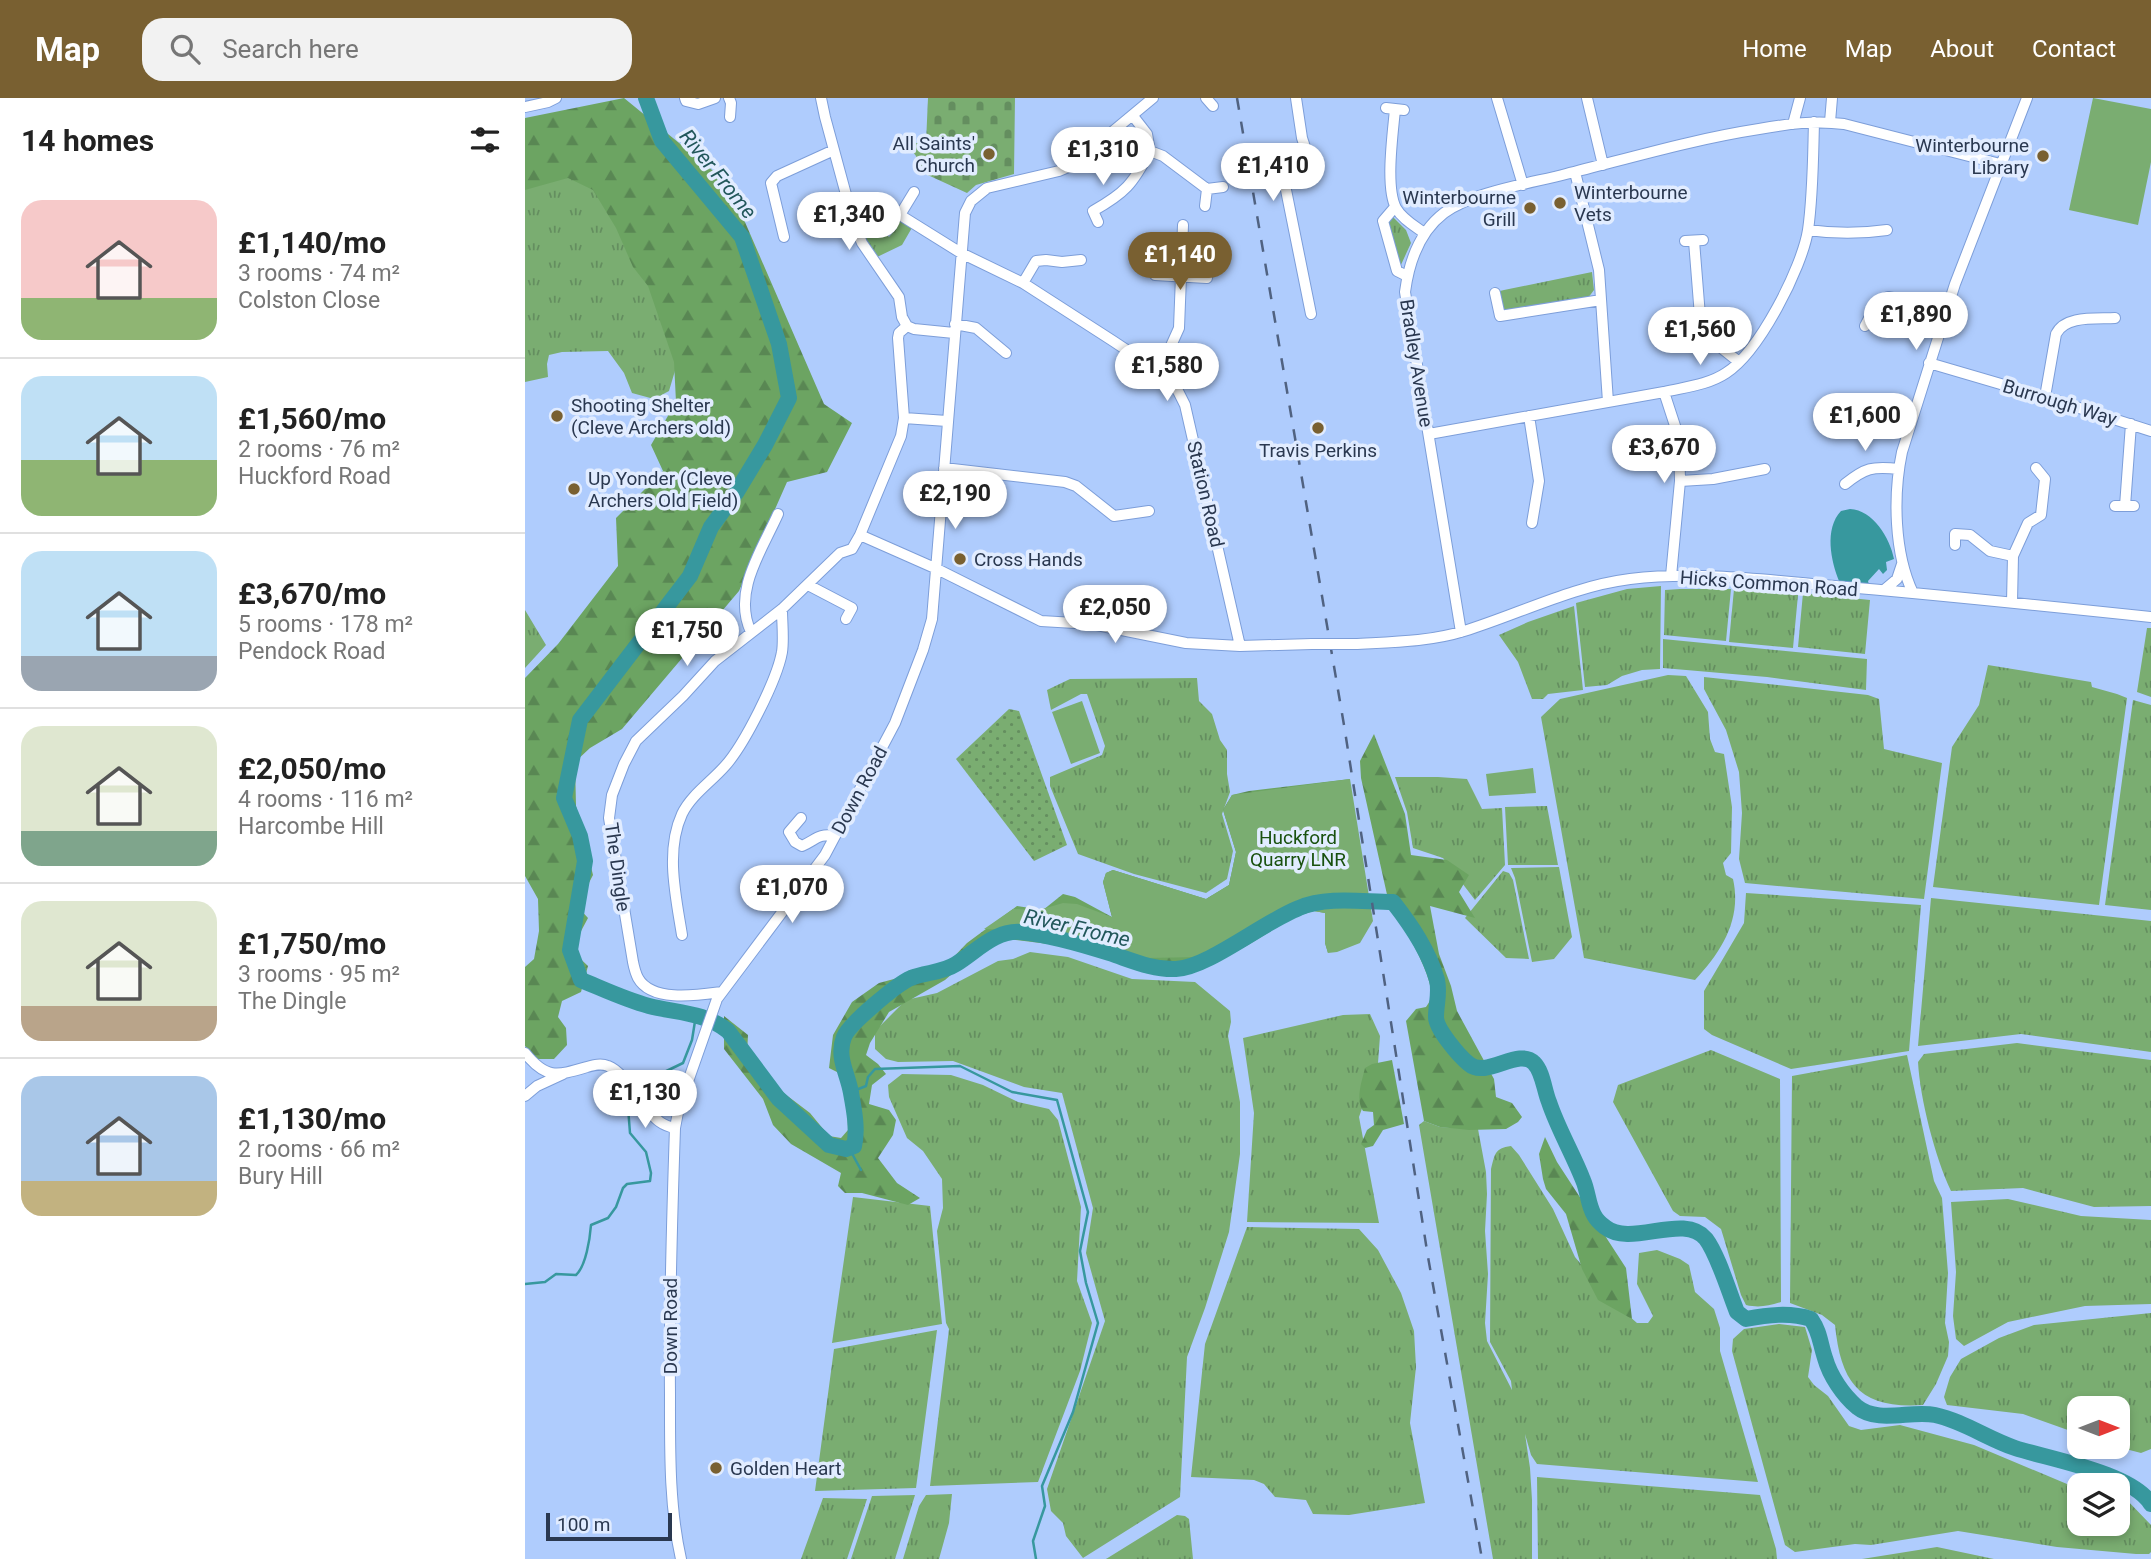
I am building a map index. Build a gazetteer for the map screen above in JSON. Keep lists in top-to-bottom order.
{
  "streets": {
    "street": [
      "Bradley Avenue",
      "Burrough Way",
      "Station Road",
      "Hicks Common Road",
      "Down Road",
      "The Dingle"
    ]
  },
  "crossings": [
    ["Bradley Avenue", "Hicks Common Road"],
    ["Station Road", "Hicks Common Road"],
    ["Station Road", "Down Road"],
    ["Hicks Common Road", "Down Road"],
    ["Hicks Common Road", "The Dingle"],
    ["Down Road", "The Dingle"]
  ],
  "water": ["River Frome"],
  "parks": ["Huckford Quarry LNR"],
  "places": [
    "All Saints' Church",
    "Winterbourne Library",
    "Winterbourne Vets",
    "Winterbourne Grill",
    "Shooting Shelter (Cleve Archers old)",
    "Travis Perkins",
    "Up Yonder (Cleve Archers Old Field)",
    "Cross Hands",
    "Golden Heart"
  ],
  "scale_bar": "100 m",
  "north": "right",
  "page": {
    "header": "Map",
    "search": "Search here",
    "nav": [
      "Home",
      "Map",
      "About",
      "Contact"
    ],
    "heading": "14 homes",
    "price": [
      "£1,310",
      "£1,410",
      "£1,340",
      "£1,140",
      "£1,890",
      "£1,560",
      "£1,580",
      "£1,600",
      "£3,670",
      "£2,190",
      "£2,050",
      "£1,750",
      "£1,070",
      "£1,130"
    ],
    "list": [
      {
        "name": "£1,140/mo",
        "note": "3 rooms · 74 m² · Colston Close"
      },
      {
        "name": "£1,560/mo",
        "note": "2 rooms · 76 m² · Huckford Road"
      },
      {
        "name": "£3,670/mo",
        "note": "5 rooms · 178 m² · Pendock Road"
      },
      {
        "name": "£2,050/mo",
        "note": "4 rooms · 116 m² · Harcombe Hill"
      },
      {
        "name": "£1,750/mo",
        "note": "3 rooms · 95 m² · The Dingle"
      },
      {
        "name": "£1,130/mo",
        "note": "2 rooms · 66 m² · Bury Hill"
      }
    ],
    "scale": "100 m"
  }
}
